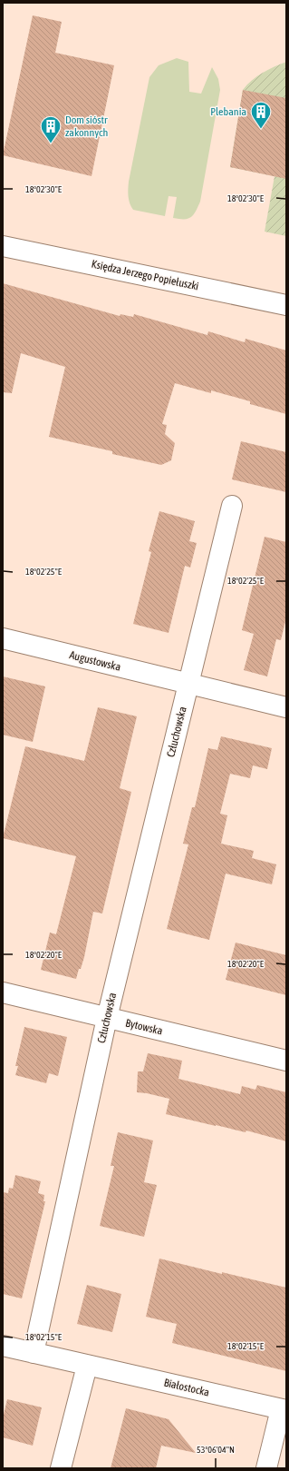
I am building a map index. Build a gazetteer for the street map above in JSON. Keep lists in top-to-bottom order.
{
  "streets": {
    "street": [
      "Księdza Jerzego Popiełuszki",
      "Augustowska",
      "Człuchowska",
      "Bytowska",
      "Białostocka"
    ]
  },
  "crossings": [
    ["Augustowska", "Człuchowska"],
    ["Człuchowska", "Bytowska"],
    ["Człuchowska", "Białostocka"]
  ],
  "places": {
    "building": ["Plebania", "Dom sióstr zakonnych"]
  },
  "coordinates": [
    "18°02'30\"E",
    "18°02'25\"E",
    "18°02'20\"E",
    "18°02'15\"E",
    "53°06'04\"N"
  ]
}
